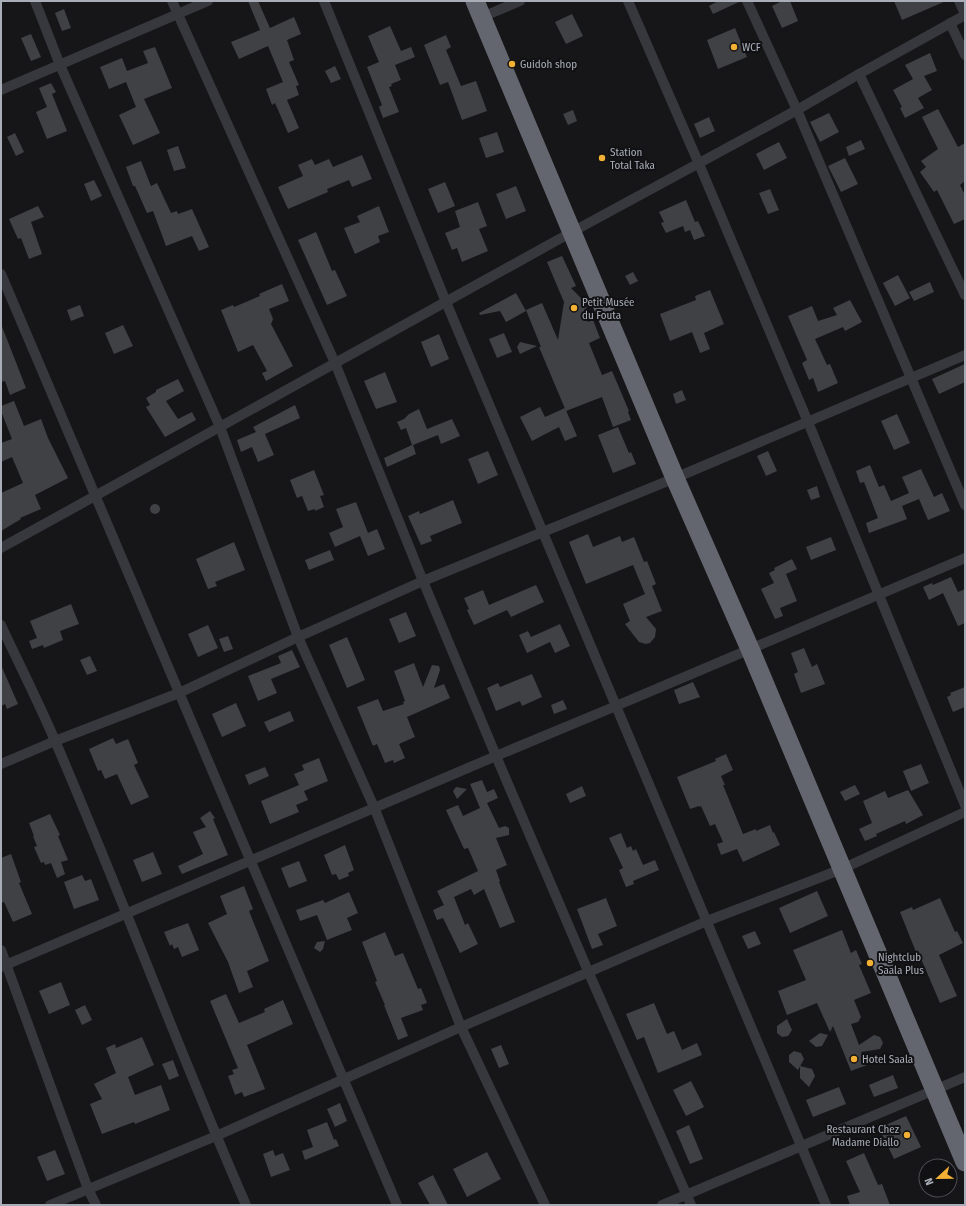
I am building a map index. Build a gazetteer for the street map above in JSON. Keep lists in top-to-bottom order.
{
  "places": [
    "WCF",
    "Guidoh shop",
    "Station Total Taka",
    "Petit Musée du Fouta",
    "Nightclub Saala Plus",
    "Hotel Saala",
    "Restaurant Chez Madame Diallo"
  ],
  "north": "left"
}
